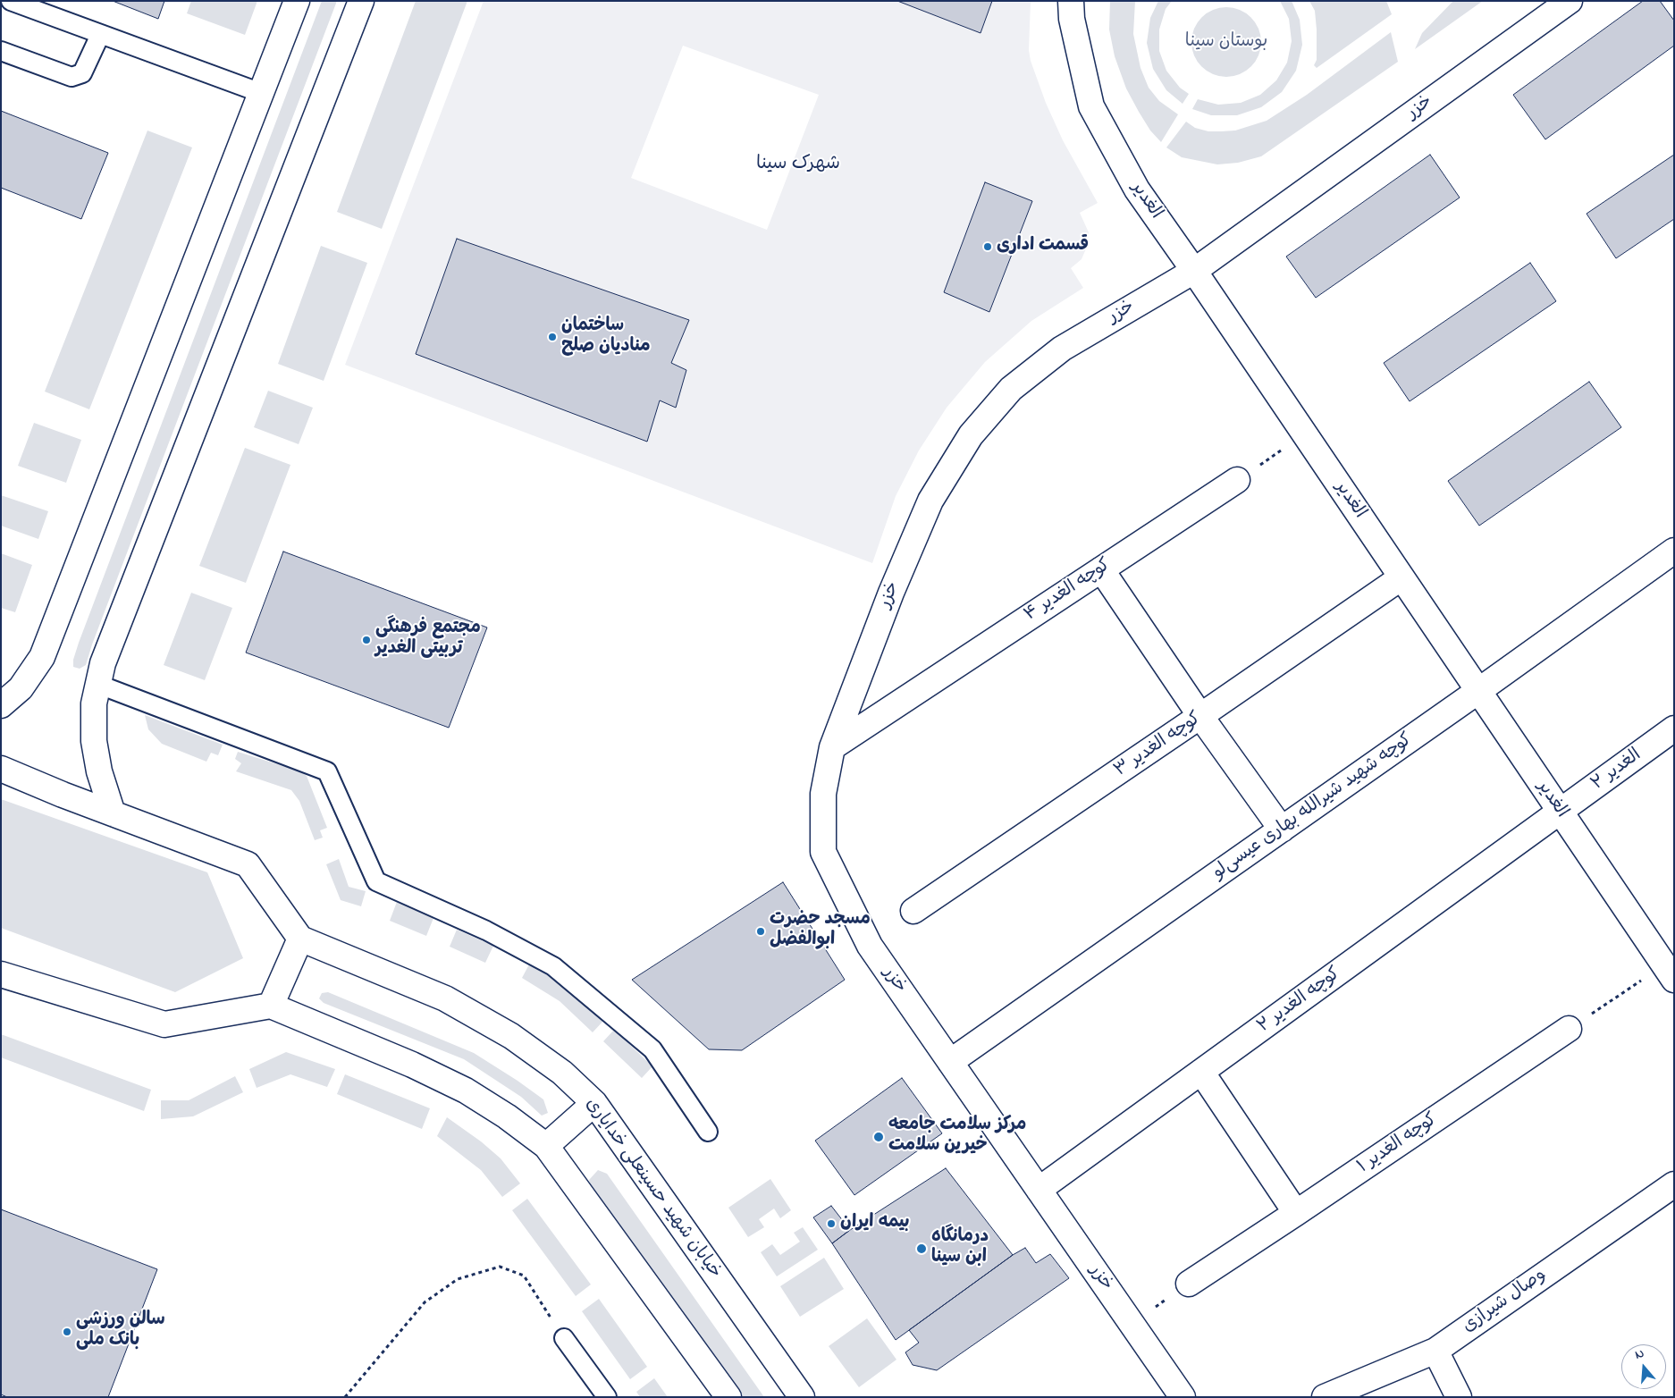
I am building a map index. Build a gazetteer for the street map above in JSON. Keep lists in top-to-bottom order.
{
  "streets": {
    "street": [
      "خزر",
      "الغدیر",
      "کوچه الغدیر ۴",
      "کوچه الغدیر ۳",
      "۲ الغدیر",
      "کوچه شهید شیرالله بهاری عیسی‌لو",
      "کوچه الغدیر ۲",
      "کوچه الغدیر ۱",
      "خیابان شهید حسینعلی خدایاری",
      "وصال شیرازی"
    ]
  },
  "crossings": [
    ["خزر", "الغدیر"],
    ["خزر", "کوچه الغدیر ۴"],
    ["خزر", "کوچه شهید شیرالله بهاری عیسی‌لو"],
    ["خزر", "کوچه الغدیر ۲"],
    ["الغدیر", "کوچه الغدیر ۳"],
    ["الغدیر", "۲ الغدیر"],
    ["الغدیر", "کوچه شهید شیرالله بهاری عیسی‌لو"],
    ["الغدیر", "کوچه الغدیر ۲"],
    ["۲ الغدیر", "کوچه الغدیر ۲"]
  ],
  "districts": ["شهرک سینا"],
  "parks": ["بوستان سینا"],
  "places": [
    "قسمت اداری",
    "ساختمان منادیان صلح",
    "مجتمع فرهنگی تربیتی الغدیر",
    "مسجد حضرت ابوالفضل",
    "مرکز سلامت جامعه خیرین سلامت",
    "بیمه ایران",
    "درمانگاه ابن سینا",
    "سالن ورزشی بانک ملی"
  ],
  "north": "top"
}
